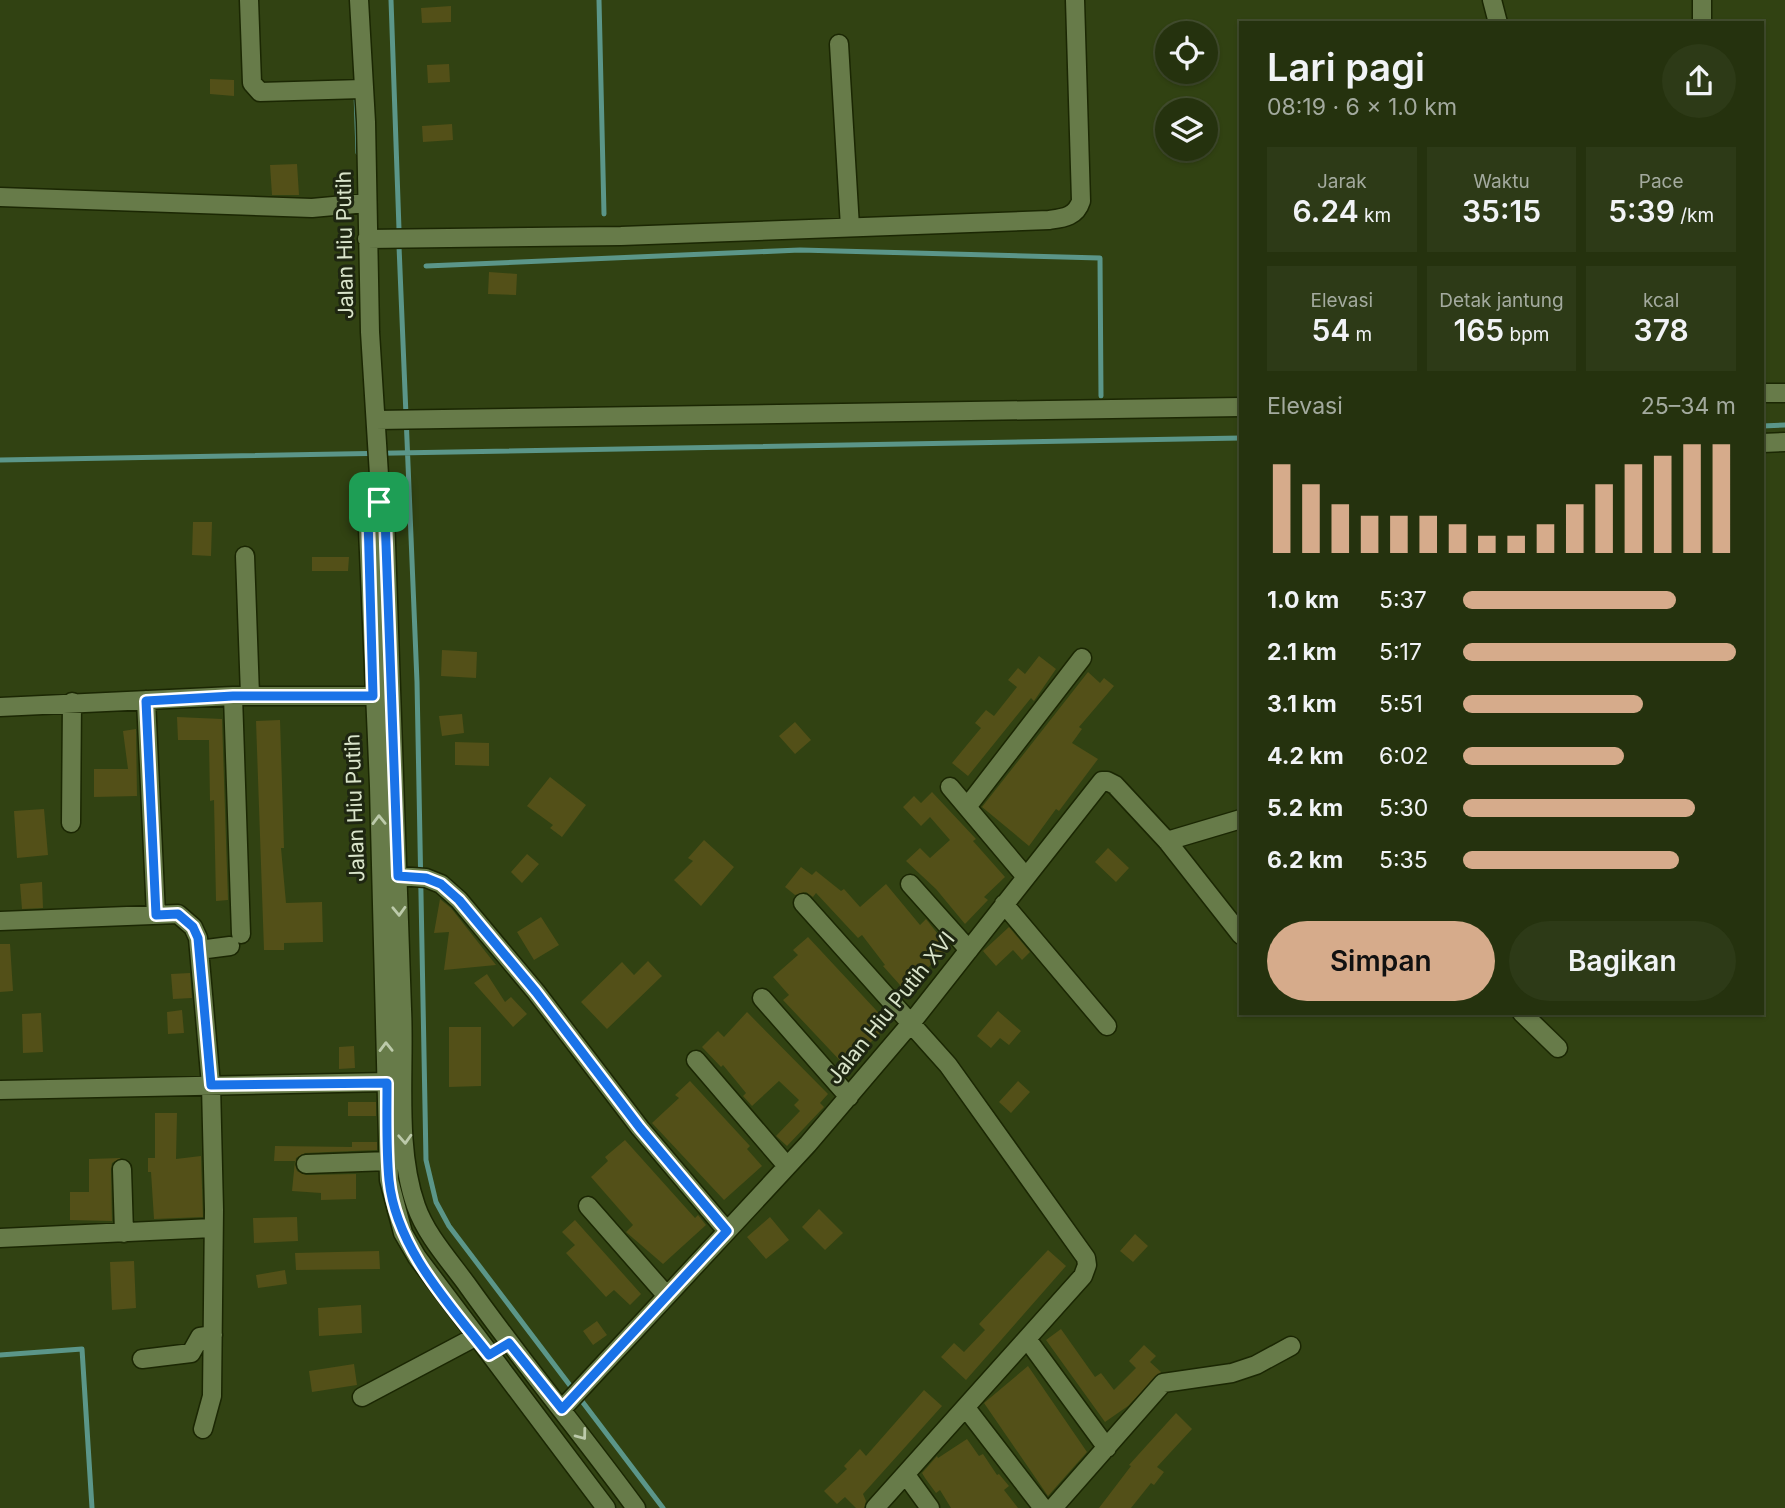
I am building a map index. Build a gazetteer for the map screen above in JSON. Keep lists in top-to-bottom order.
{
  "streets": {
    "street": ["Jalan Hiu Putih", "Jalan Hiu Putih XVI"]
  },
  "page": {
    "heading": ["Lari pagi", "08:19 · 6 × 1.0 km"],
    "stats": [
      ["Jarak", "6.24 km"],
      ["Waktu", "35:15"],
      ["Pace", "5:39 /km"],
      ["Elevasi", "54 m"],
      ["Detak jantung", "165 bpm"],
      ["kcal", "378"]
    ],
    "chart": ["Elevasi", "25–34 m"],
    "list": [
      {
        "name": "1.0 km",
        "note": "5:37"
      },
      {
        "name": "2.1 km",
        "note": "5:17"
      },
      {
        "name": "3.1 km",
        "note": "5:51"
      },
      {
        "name": "4.2 km",
        "note": "6:02"
      },
      {
        "name": "5.2 km",
        "note": "5:30"
      },
      {
        "name": "6.2 km",
        "note": "5:35"
      }
    ],
    "buttons": ["Simpan", "Bagikan"]
  }
}
